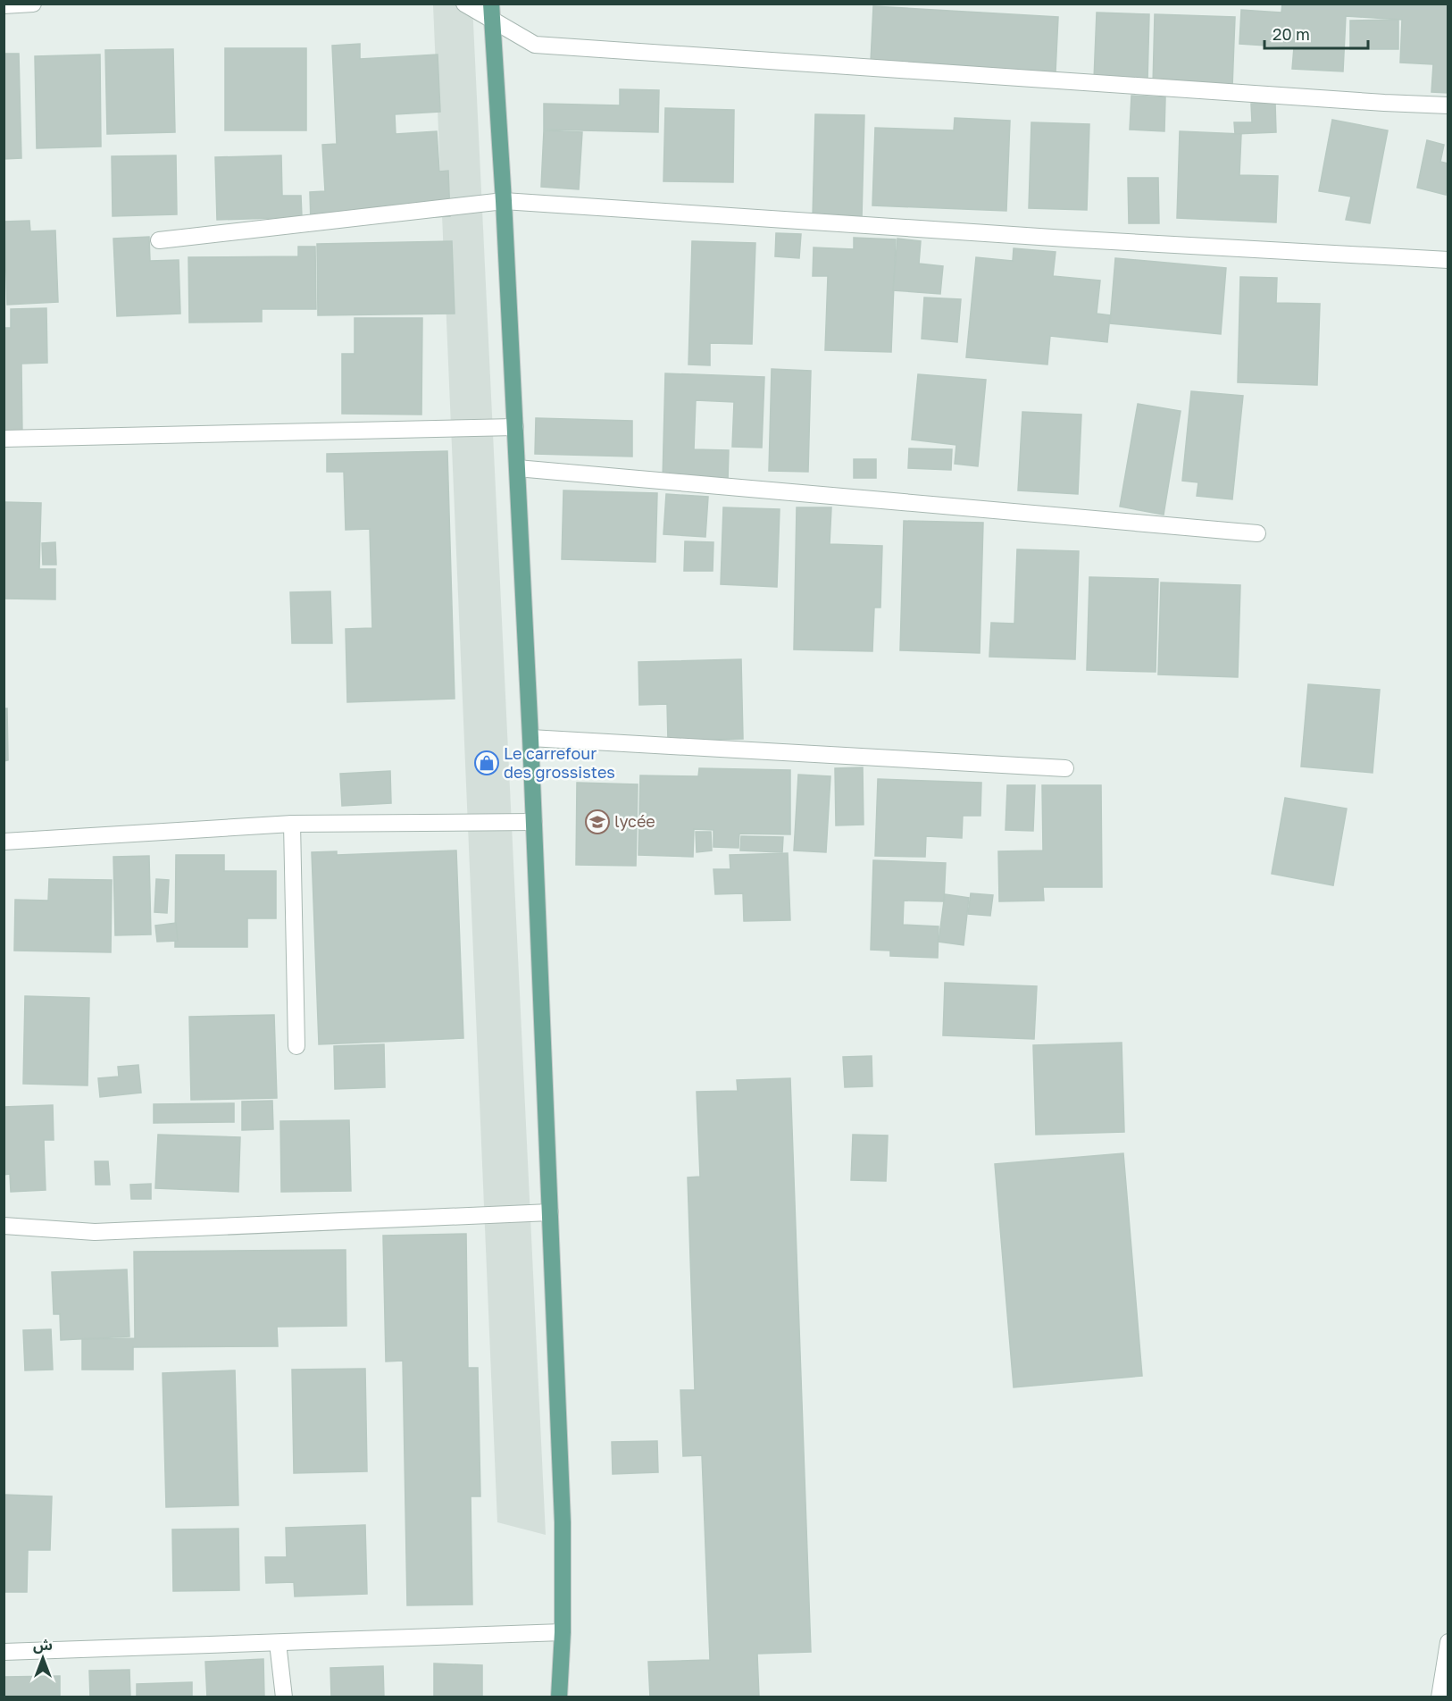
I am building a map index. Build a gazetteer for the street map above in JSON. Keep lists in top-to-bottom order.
{
  "places": {
    "shop": ["Le carrefour des grossistes"],
    "school or university": ["lycée"]
  },
  "scale_bar": "20 m",
  "north": "top"
}
